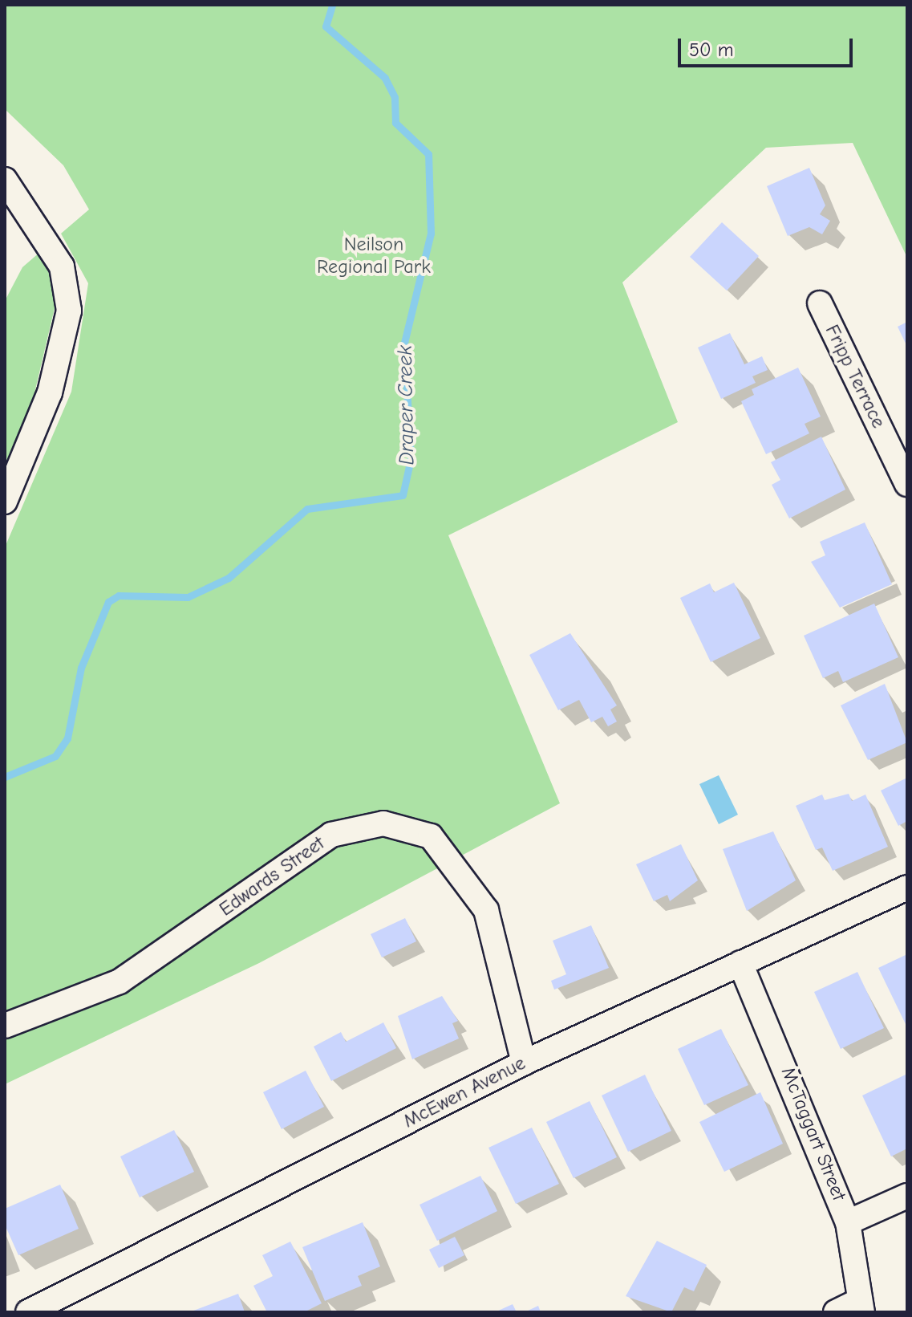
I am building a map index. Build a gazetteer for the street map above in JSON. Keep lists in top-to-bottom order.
{
  "streets": {
    "street": [
      "Fripp Terrace",
      "Edwards Street",
      "McEwen Avenue",
      "McTaggart Street"
    ]
  },
  "crossings": [
    ["Edwards Street", "McEwen Avenue"],
    ["McEwen Avenue", "McTaggart Street"]
  ],
  "water": ["Draper Creek"],
  "parks": ["Neilson Regional Park"],
  "scale_bar": "50 m"
}
